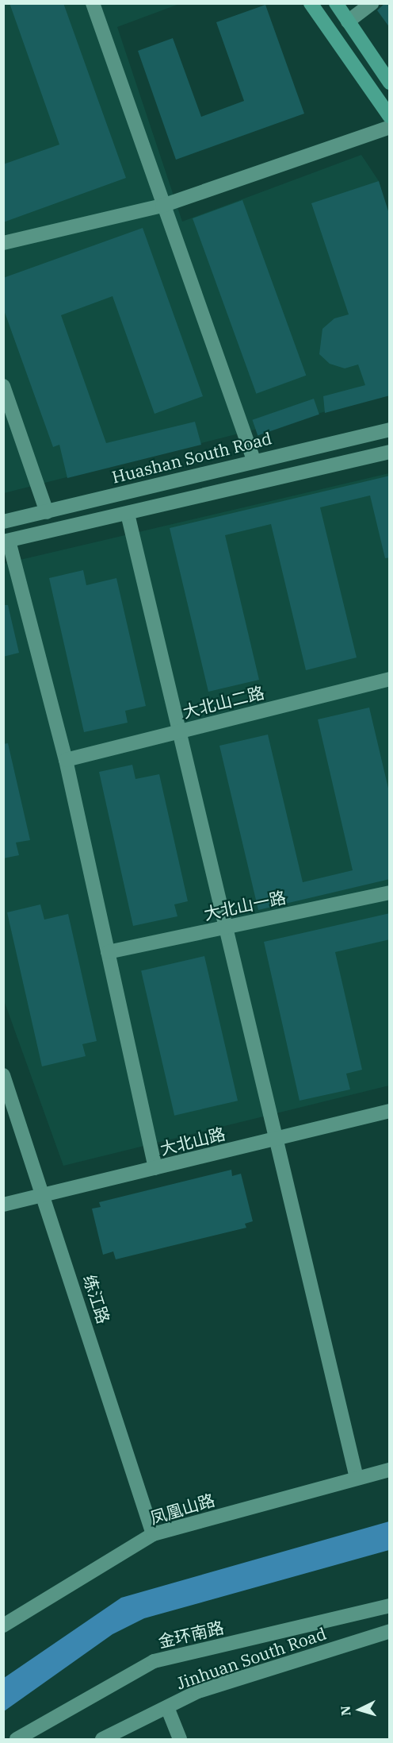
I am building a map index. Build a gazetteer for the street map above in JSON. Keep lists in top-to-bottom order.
{
  "streets": {
    "street": [
      "Huashan South Road",
      "大北山二路",
      "大北山一路",
      "大北山路",
      "练江路",
      "凤凰山路",
      "金环南路",
      "Jinhuan South Road"
    ]
  },
  "crossings": [
    ["大北山路", "练江路"],
    ["练江路", "凤凰山路"]
  ],
  "north": "left"
}
